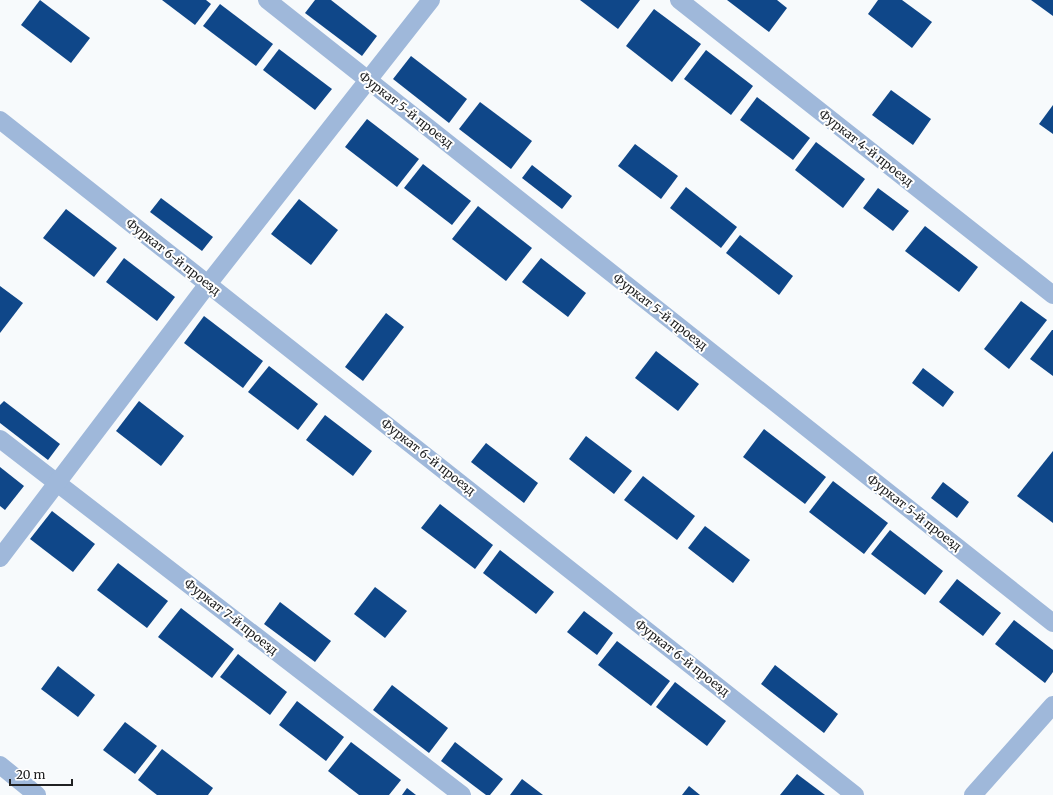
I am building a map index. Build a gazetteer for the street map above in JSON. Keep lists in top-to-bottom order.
{
  "streets": {
    "street": [
      "Фуркат 5-й проезд",
      "Фуркат 4-й проезд",
      "Фуркат 6-й проезд",
      "Фуркат 7-й проезд"
    ]
  },
  "scale_bar": "20 m"
}
